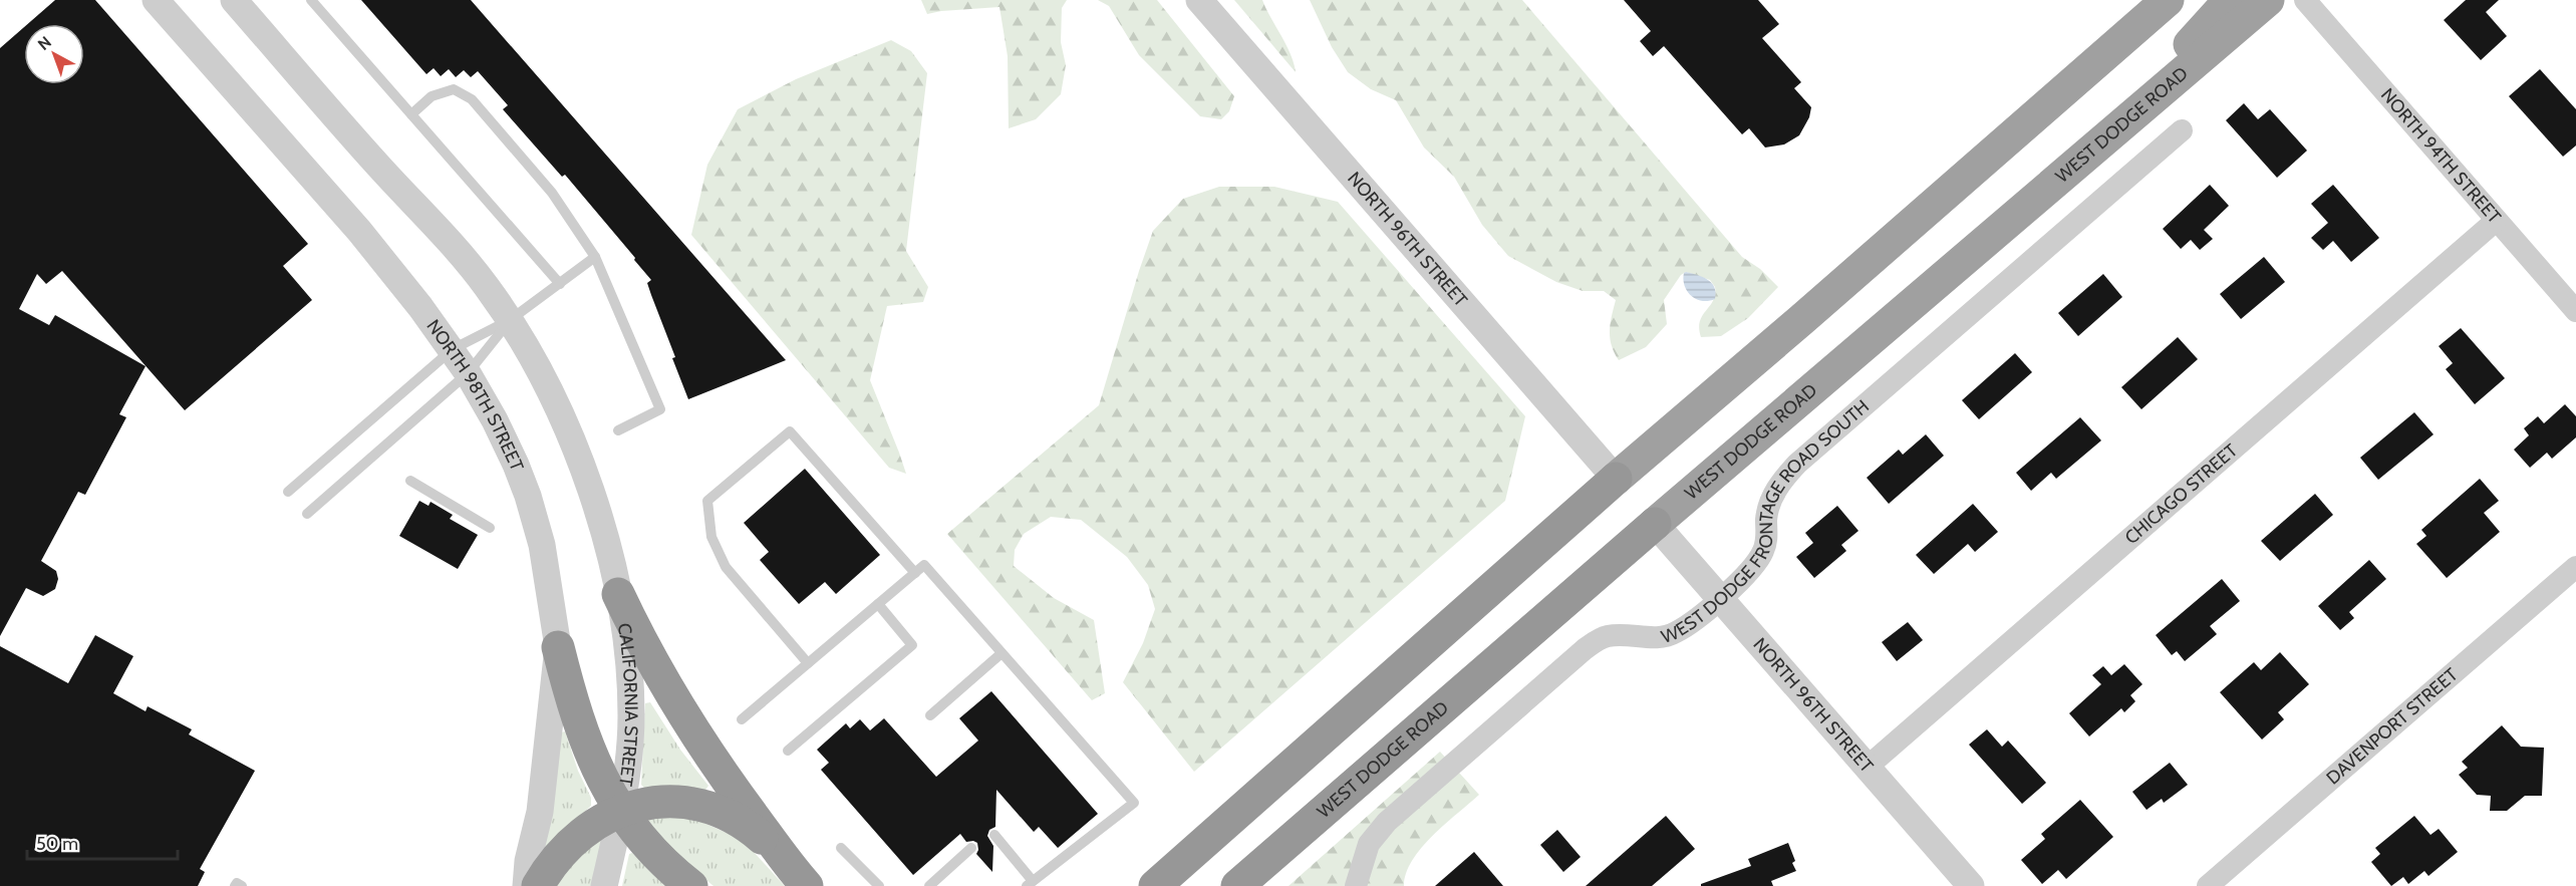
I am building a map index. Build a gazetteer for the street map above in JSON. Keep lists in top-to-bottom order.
{
  "streets": {
    "highway": ["WEST DODGE ROAD"],
    "street": [
      "NORTH 94TH STREET",
      "NORTH 96TH STREET",
      "NORTH 98TH STREET",
      "CHICAGO STREET",
      "WEST DODGE FRONTAGE ROAD SOUTH",
      "CALIFORNIA STREET",
      "DAVENPORT STREET"
    ]
  },
  "crossings": [
    ["WEST DODGE ROAD", "NORTH 96TH STREET"],
    ["NORTH 94TH STREET", "CHICAGO STREET"],
    ["NORTH 96TH STREET", "CHICAGO STREET"],
    ["NORTH 96TH STREET", "WEST DODGE FRONTAGE ROAD SOUTH"]
  ],
  "scale_bar": "50 m",
  "north": "top left"
}
